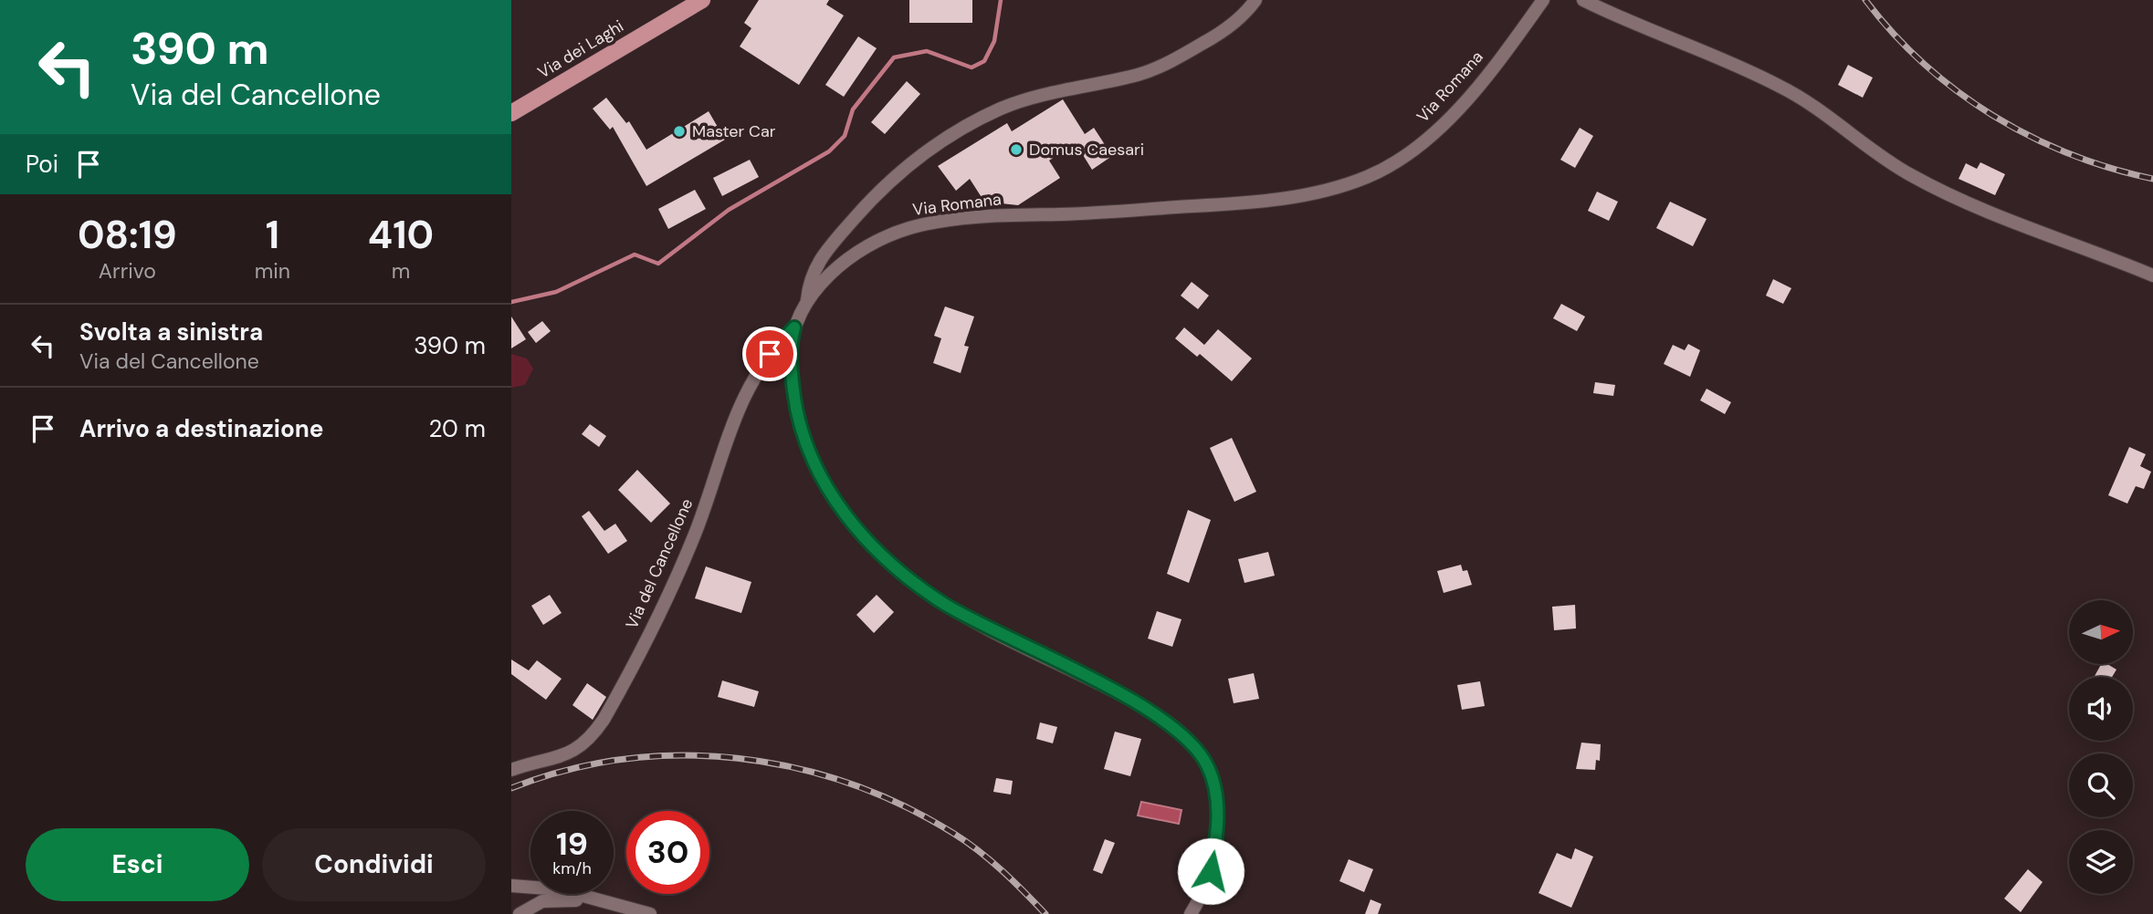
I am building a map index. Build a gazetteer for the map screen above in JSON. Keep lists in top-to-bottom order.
{
  "streets": {
    "main road": ["Via dei Laghi"],
    "street": ["Via Romana", "Via del Cancellone"]
  },
  "crossings": [
    ["Via Romana", "Via del Cancellone"]
  ],
  "places": ["Master Car", "Domus Caesari"],
  "north": "right",
  "page": {
    "turn": ["390 m", "Via del Cancellone"],
    "then": "Poi",
    "eta": [
      "08:19",
      "Arrivo",
      "1",
      "min",
      "410",
      "m"
    ],
    "list": [
      {
        "name": "Svolta a sinistra",
        "note": "Via del Cancellone",
        "value": "390 m"
      },
      {
        "name": "Arrivo a destinazione",
        "value": "20 m"
      }
    ],
    "speed": "19 km/h",
    "limit": "30",
    "buttons": ["Esci", "Condividi"]
  }
}
